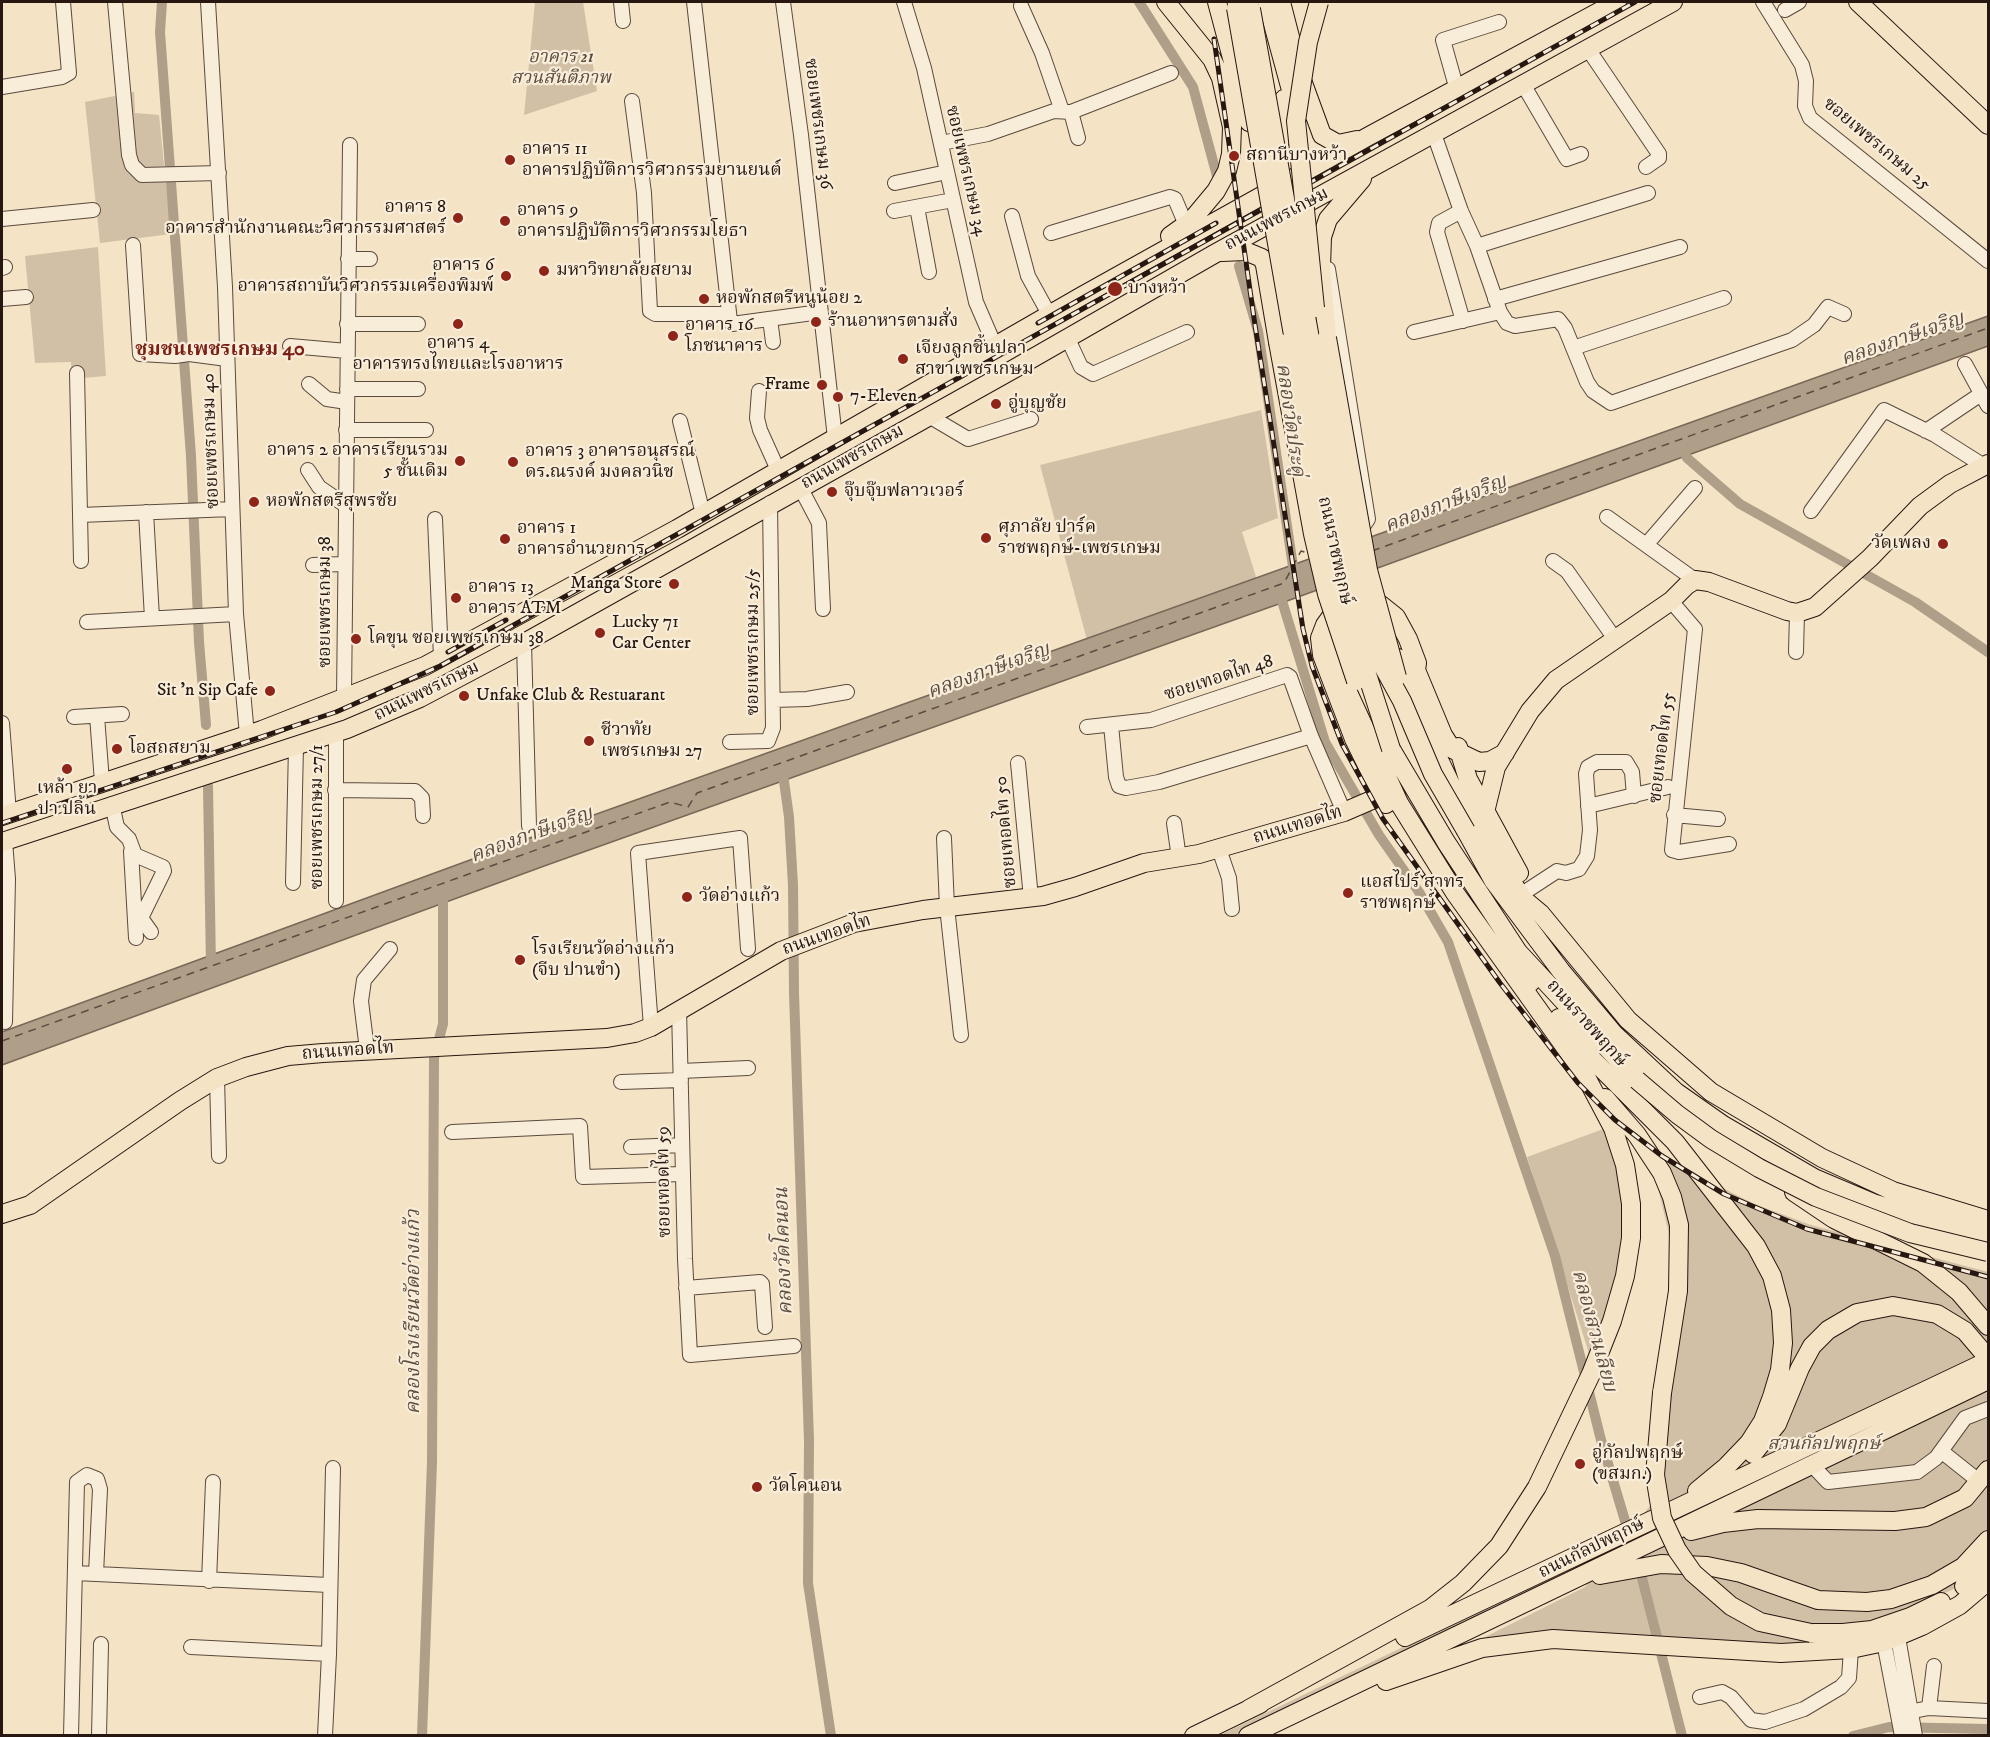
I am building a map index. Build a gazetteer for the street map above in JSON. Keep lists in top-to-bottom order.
{
  "streets": {
    "main road": [
      "ถนนเพชรเกษม",
      "ถนนราชพฤกษ์",
      "ถนนเทอดไท",
      "ถนนกัลปพฤกษ์"
    ],
    "street": [
      "ซอยเพชรเกษม 36",
      "ซอยเพชรเกษม 25",
      "ซอยเพชรเกษม 34",
      "ซอยเพชรเกษม 40",
      "ซอยเพชรเกษม 38",
      "ซอยเพชรเกษม 25/5",
      "ซอยเทอดไท 48",
      "ซอยเทอดไท 55",
      "ซอยเพชรเกษม 27/1",
      "ซอยเทอดไท 50",
      "ซอยเทอดไท 59"
    ]
  },
  "crossings": [
    ["ซอยเพชรเกษม 36", "ถนนเพชรเกษม"],
    ["ซอยเพชรเกษม 34", "ถนนเพชรเกษม"],
    ["ถนนเพชรเกษม", "ซอยเพชรเกษม 40"],
    ["ถนนเพชรเกษม", "ซอยเพชรเกษม 38"],
    ["ถนนเพชรเกษม", "ซอยเพชรเกษม 25/5"],
    ["ถนนเพชรเกษม", "ซอยเพชรเกษม 27/1"],
    ["ซอยเทอดไท 48", "ถนนเทอดไท"],
    ["ถนนเทอดไท", "ซอยเทอดไท 50"],
    ["ถนนเทอดไท", "ซอยเทอดไท 59"]
  ],
  "districts": ["ชุมชนเพชรเกษม 40"],
  "water": [
    "คลองภาษีเจริญ",
    "คลองวัดประดู่",
    "คลองวัดโคนอน",
    "คลองโรงเรียนวัดอ่างแก้ว",
    "คลองสวนเลียบ"
  ],
  "parks": ["อาคาร 21 สวนสันติภาพ", "สวนกัลปพฤกษ์"],
  "places": [
    "สถานีบางหว้า",
    "อาคาร 11 อาคารปฏิบัติการวิศวกรรมยานยนต์",
    "อาคาร 8 อาคารสำนักงานคณะวิศวกรรมศาสตร์",
    "อาคาร 9 อาคารปฏิบัติการวิศวกรรมโยธา",
    "มหาวิทยาลัยสยาม",
    "อาคาร 6 อาคารสถาบันวิศวกรรมเครื่องพิมพ์",
    "บางหว้า",
    "หอพักสตรีหนูน้อย 2",
    "ร้านอาหารตามสั่ง",
    "อาคาร 4 อาคารทรงไทยและโรงอาหาร",
    "อาคาร 16 โภชนาคาร",
    "เจียงลูกชิ้นปลา สาขาเพชรเกษม",
    "Frame",
    "7-Eleven",
    "อู่บุญชัย",
    "อาคาร 2 อาคารเรียนรวม 5 ชั้นเดิม",
    "อาคาร 3 อาคารอนุสรณ์ ดร.ณรงค์ มงคลวนิช",
    "จุ๊บจุ๊บฟลาวเวอร์",
    "หอพักสตรีสุพรชัย",
    "ศุภาลัย ปาร์ค ราชพฤกษ์-เพชรเกษม",
    "อาคาร 1 อาคารอำนวยการ",
    "วัดเพลง",
    "Manga Store",
    "อาคาร 13 อาคาร ATM",
    "Lucky 71 Car Center",
    "โคขุน ซอยเพชรเกษม 38",
    "Sit 'n Sip Cafe",
    "Unfake Club & Restuarant",
    "ชีวาทัย เพชรเกษม 27",
    "โอสถสยาม",
    "เหล้า ยา ปา ปลิ้น",
    "แอสไปร์ สาทร ราชพฤกษ์",
    "วัดอ่างแก้ว",
    "โรงเรียนวัดอ่างแก้ว (จีบ ปานขำ)",
    "อู่กัลปพฤกษ์ (ขสมก.)",
    "วัดโคนอน"
  ]
}
